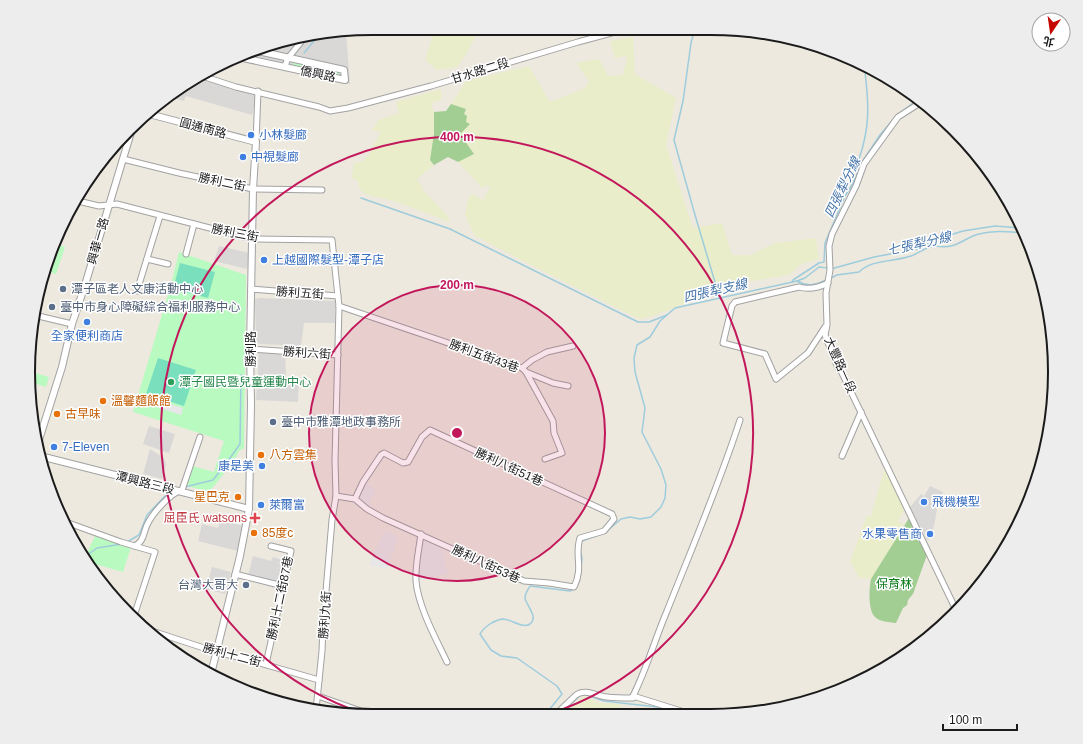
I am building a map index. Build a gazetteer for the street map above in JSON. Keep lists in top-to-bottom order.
{
  "streets": {
    "street": [
      "甘水路二段",
      "僑興路",
      "圓通南路",
      "勝利二街",
      "勝利三街",
      "興華一路",
      "勝利五街",
      "勝利路",
      "勝利六街",
      "勝利五街43巷",
      "大豐路一段",
      "勝利八街51巷",
      "潭興路三段",
      "勝利八街53巷",
      "勝利十二街87巷",
      "勝利九街",
      "勝利十二街"
    ]
  },
  "crossings": [
    ["甘水路二段", "勝利路"],
    ["圓通南路", "勝利路"],
    ["勝利二街", "興華一路"],
    ["勝利二街", "勝利路"],
    ["勝利三街", "興華一路"],
    ["勝利三街", "勝利五街"],
    ["勝利三街", "勝利路"],
    ["勝利五街", "勝利路"],
    ["勝利五街", "勝利六街"],
    ["勝利五街", "勝利五街43巷"],
    ["勝利路", "勝利六街"],
    ["勝利路", "潭興路三段"],
    ["勝利路", "勝利十二街"],
    ["勝利六街", "勝利九街"],
    ["勝利八街51巷", "勝利八街53巷"],
    ["勝利八街53巷", "勝利九街"],
    ["勝利十二街87巷", "勝利十二街"],
    ["勝利九街", "勝利十二街"]
  ],
  "water": ["四張犁分線", "七張犁分線", "四張犁支線"],
  "parks": ["保育林"],
  "places": {
    "other": [
      "小林髮廊",
      "中視髮廊",
      "上越國際髮型-潭子店",
      "潭子區老人文康活動中心",
      "臺中市身心障礙綜合福利服務中心",
      "全家便利商店",
      "潭子國民暨兒童運動中心",
      "溫馨麵飯館",
      "古早味",
      "臺中市雅潭地政事務所",
      "7-Eleven",
      "八方雲集",
      "康是美",
      "星巴克",
      "飛機模型",
      "萊爾富",
      "85度c",
      "水果零售商",
      "台灣大哥大"
    ],
    "health": ["屈臣氏 watsons"]
  },
  "scale_bar": "100 m",
  "north": "bottom",
  "rings": ["400 m", "200 m"]
}
